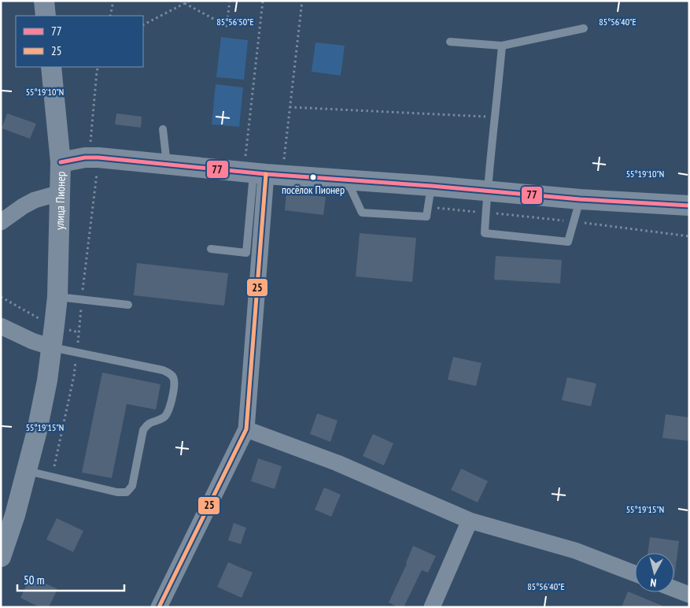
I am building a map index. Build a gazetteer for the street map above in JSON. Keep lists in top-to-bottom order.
{
  "streets": {
    "street": ["улица Пионер"]
  },
  "places": ["посёлок Пионер"],
  "lines": ["transit line 77", "transit line 25"],
  "legend": ["77", "25"],
  "scale_bar": "50 m",
  "north": "bottom",
  "coordinates": [
    "85°56'50\"E",
    "85°56'40\"E",
    "55°19'10\"N",
    "55°19'15\"N"
  ]
}
